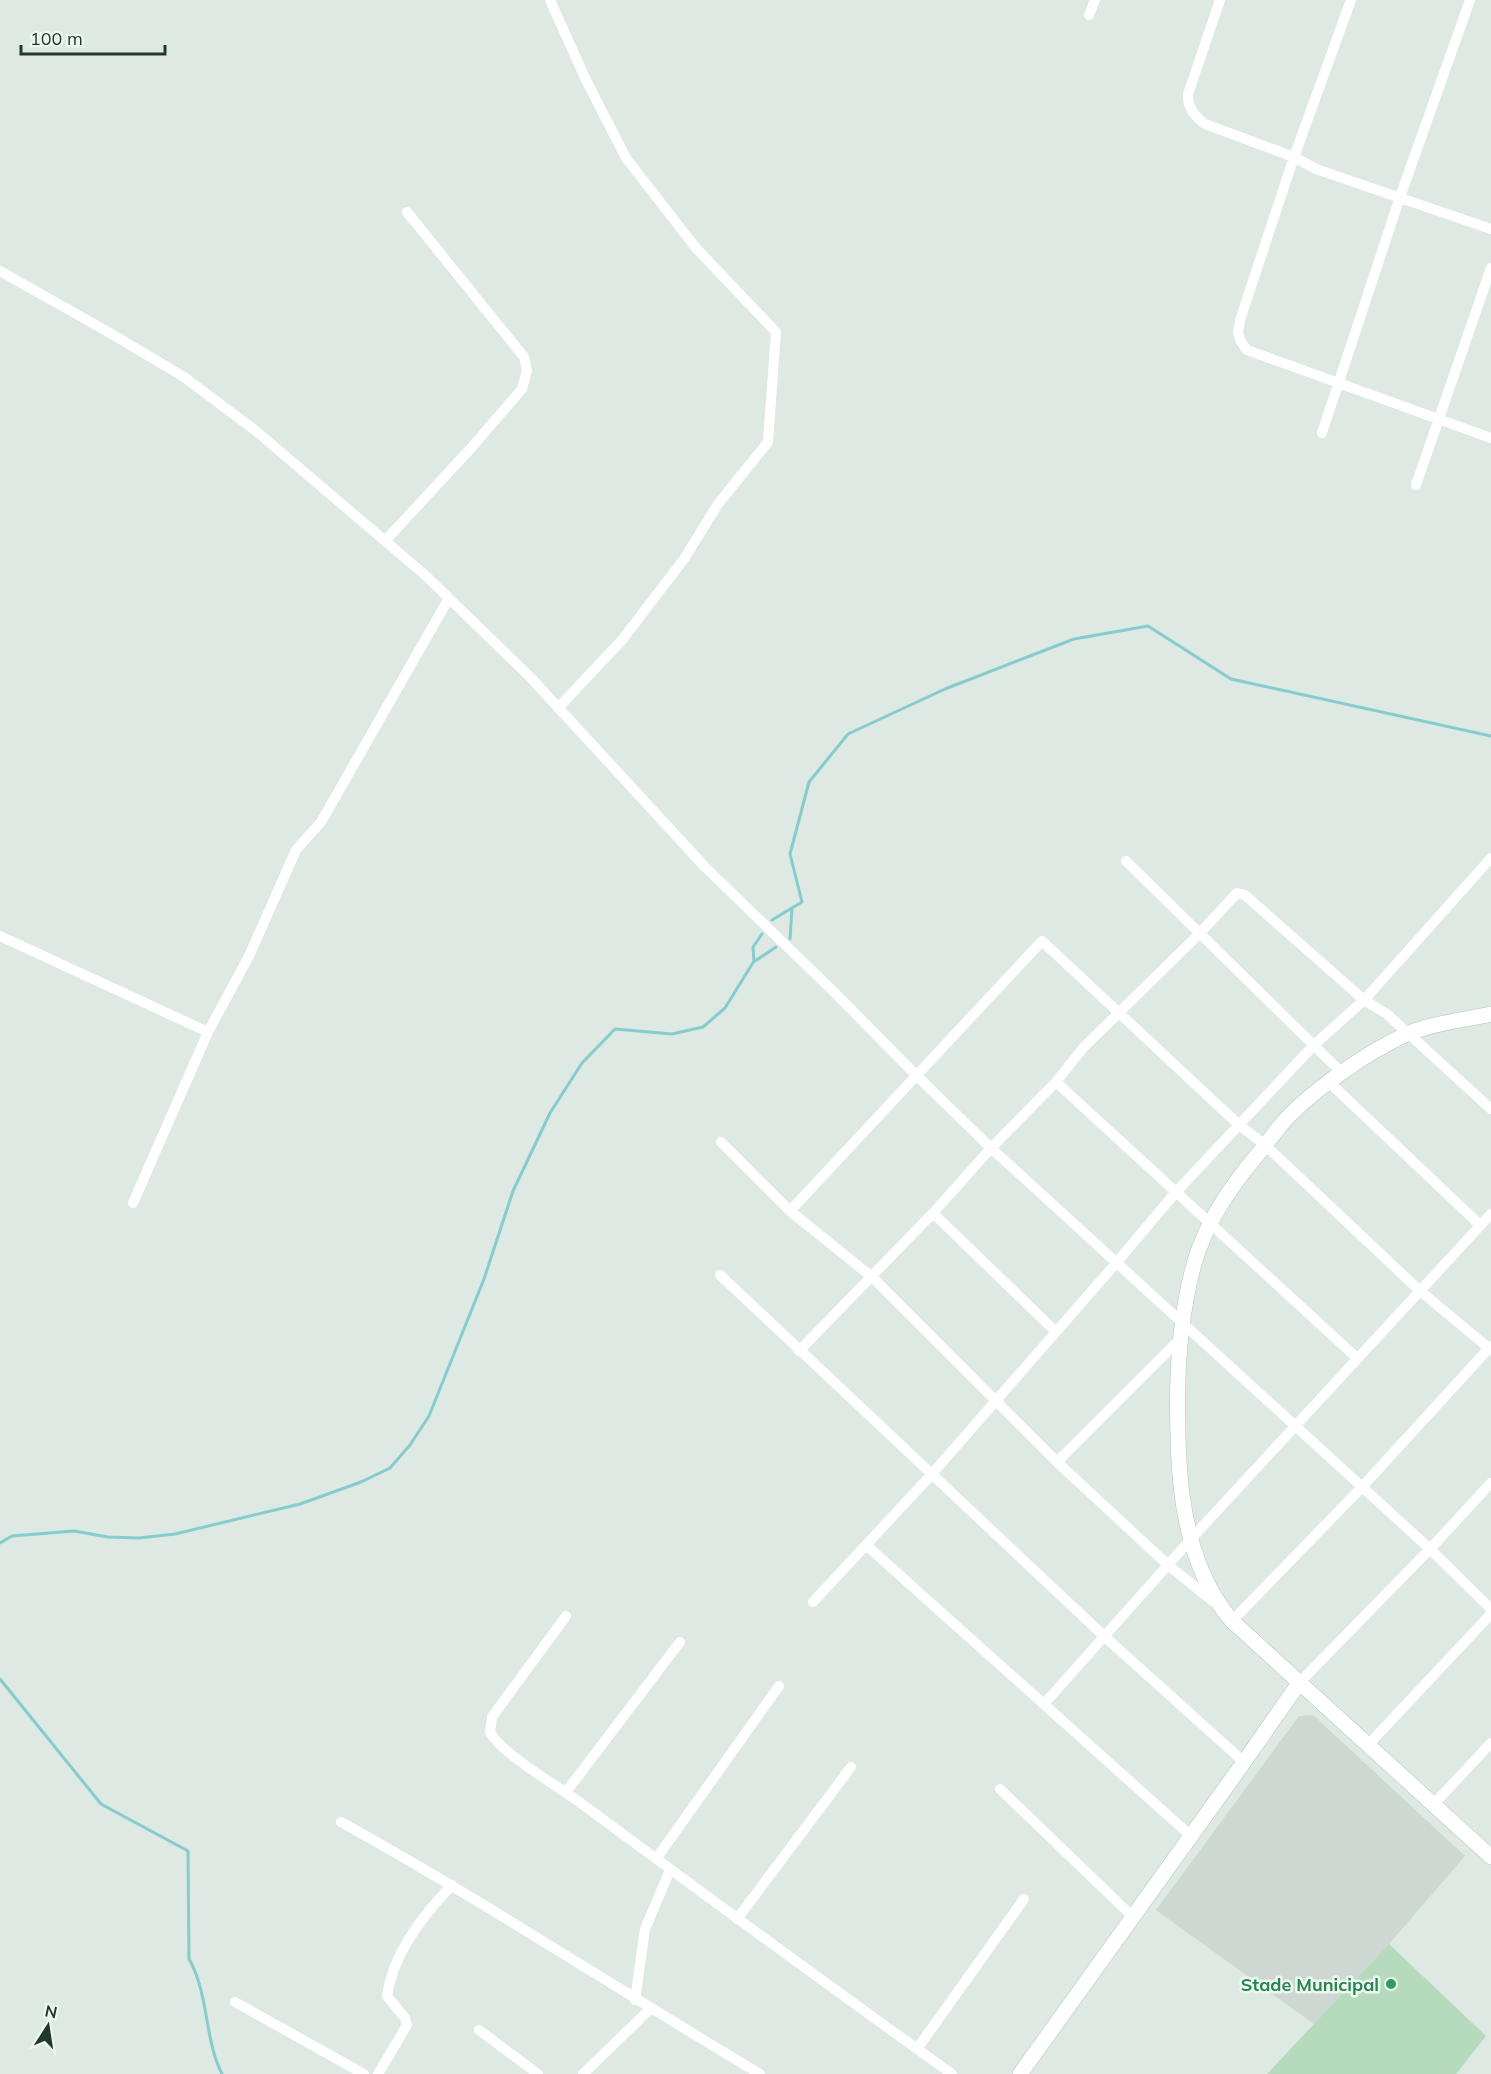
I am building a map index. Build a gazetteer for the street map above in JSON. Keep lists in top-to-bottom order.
{
  "places": ["Stade Municipal"],
  "scale_bar": "100 m",
  "north": "top"
}
